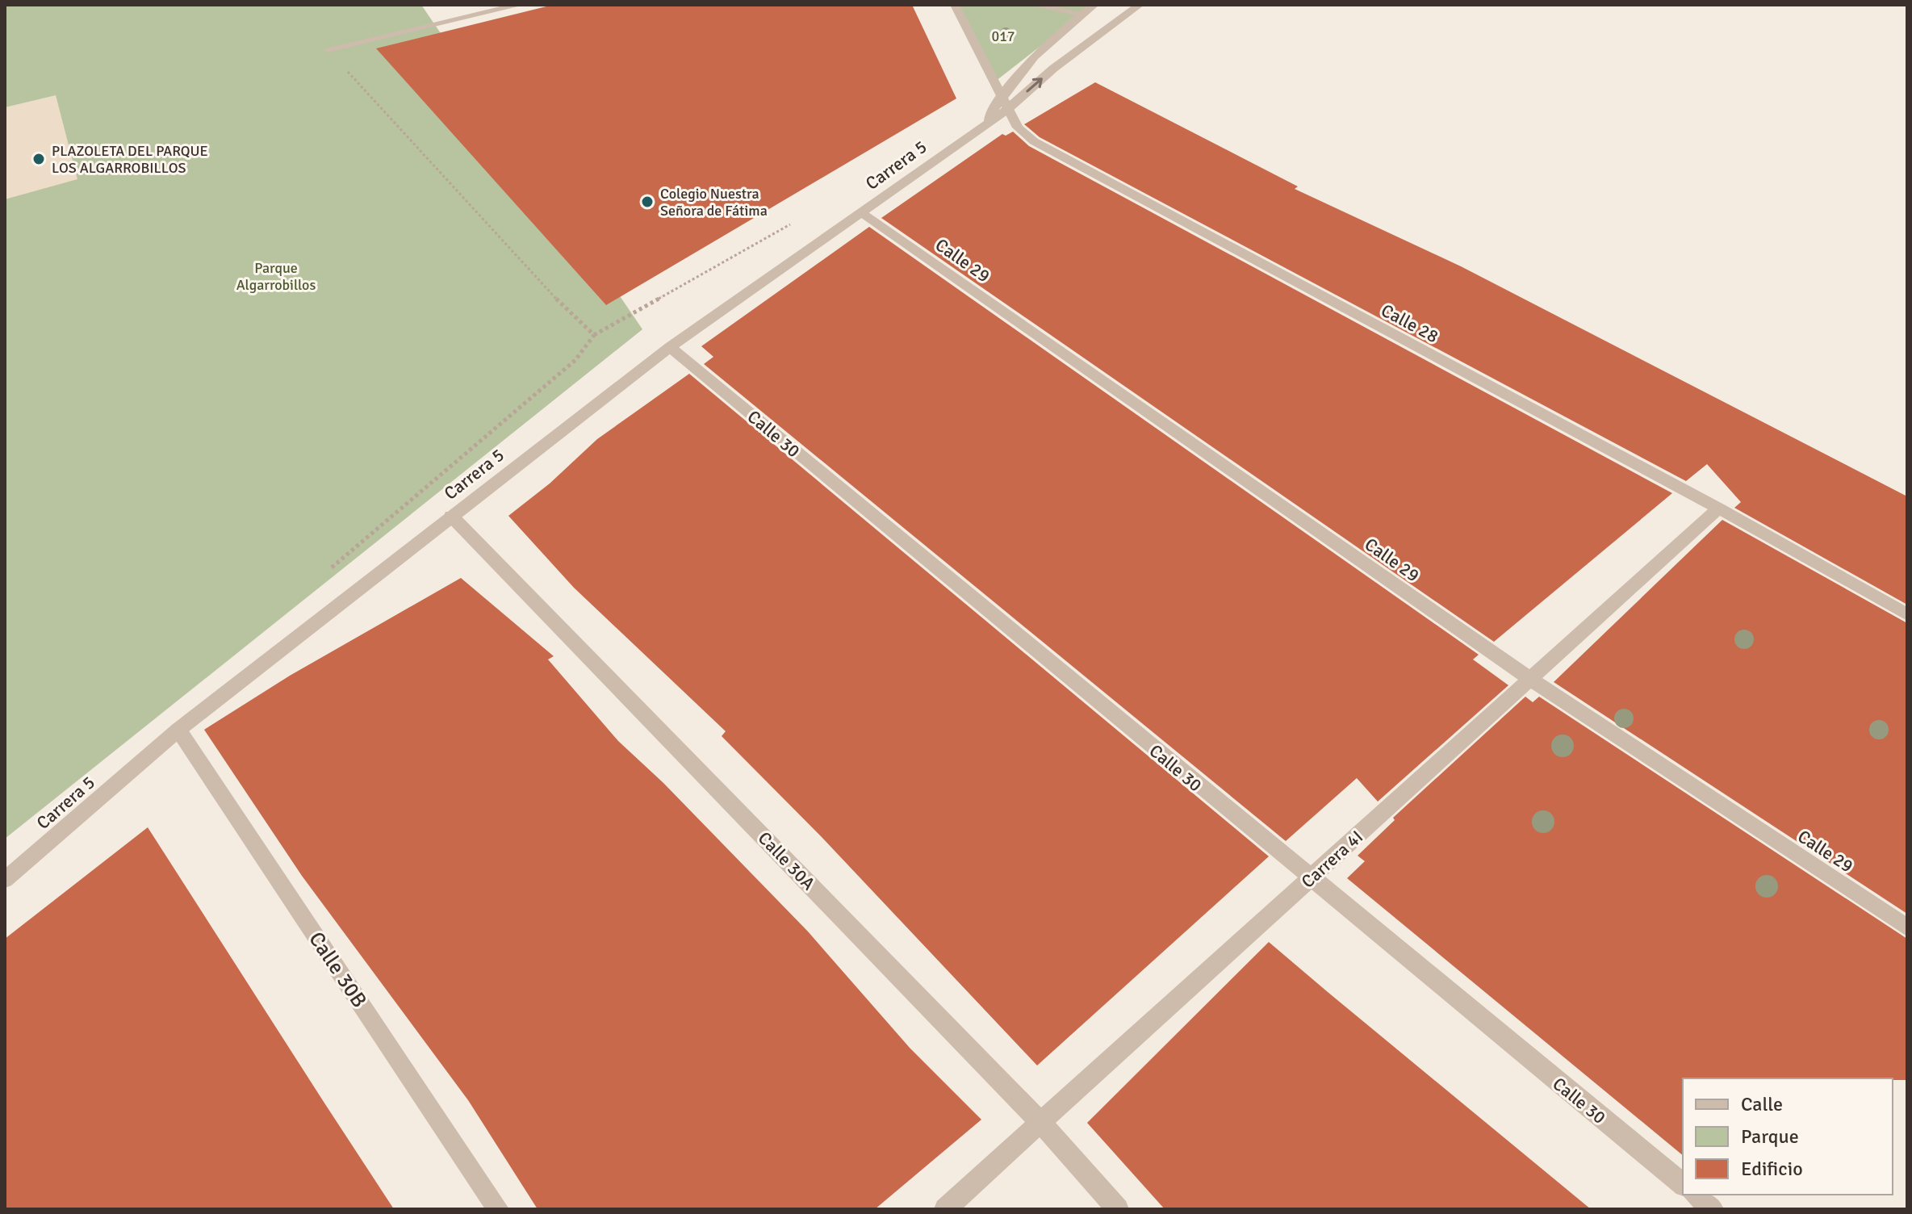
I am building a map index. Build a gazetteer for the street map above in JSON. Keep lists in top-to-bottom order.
{
  "streets": {
    "street": [
      "Carrera 5",
      "Calle 29",
      "Calle 28",
      "Calle 30",
      "Carrera 4I",
      "Calle 30A",
      "Calle 30B"
    ]
  },
  "crossings": [
    ["Carrera 5", "Calle 29"],
    ["Carrera 5", "Calle 28"],
    ["Carrera 5", "Calle 30"],
    ["Carrera 5", "Calle 30A"],
    ["Carrera 5", "Calle 30B"],
    ["Calle 29", "Carrera 4I"],
    ["Calle 28", "Carrera 4I"],
    ["Calle 30", "Carrera 4I"],
    ["Carrera 4I", "Calle 30A"]
  ],
  "parks": ["017", "Parque Algarrobillos"],
  "places": ["PLAZOLETA DEL PARQUE LOS ALGARROBILLOS", "Colegio Nuestra Señora de Fátima"],
  "legend": ["Calle", "Parque", "Edificio"]
}
